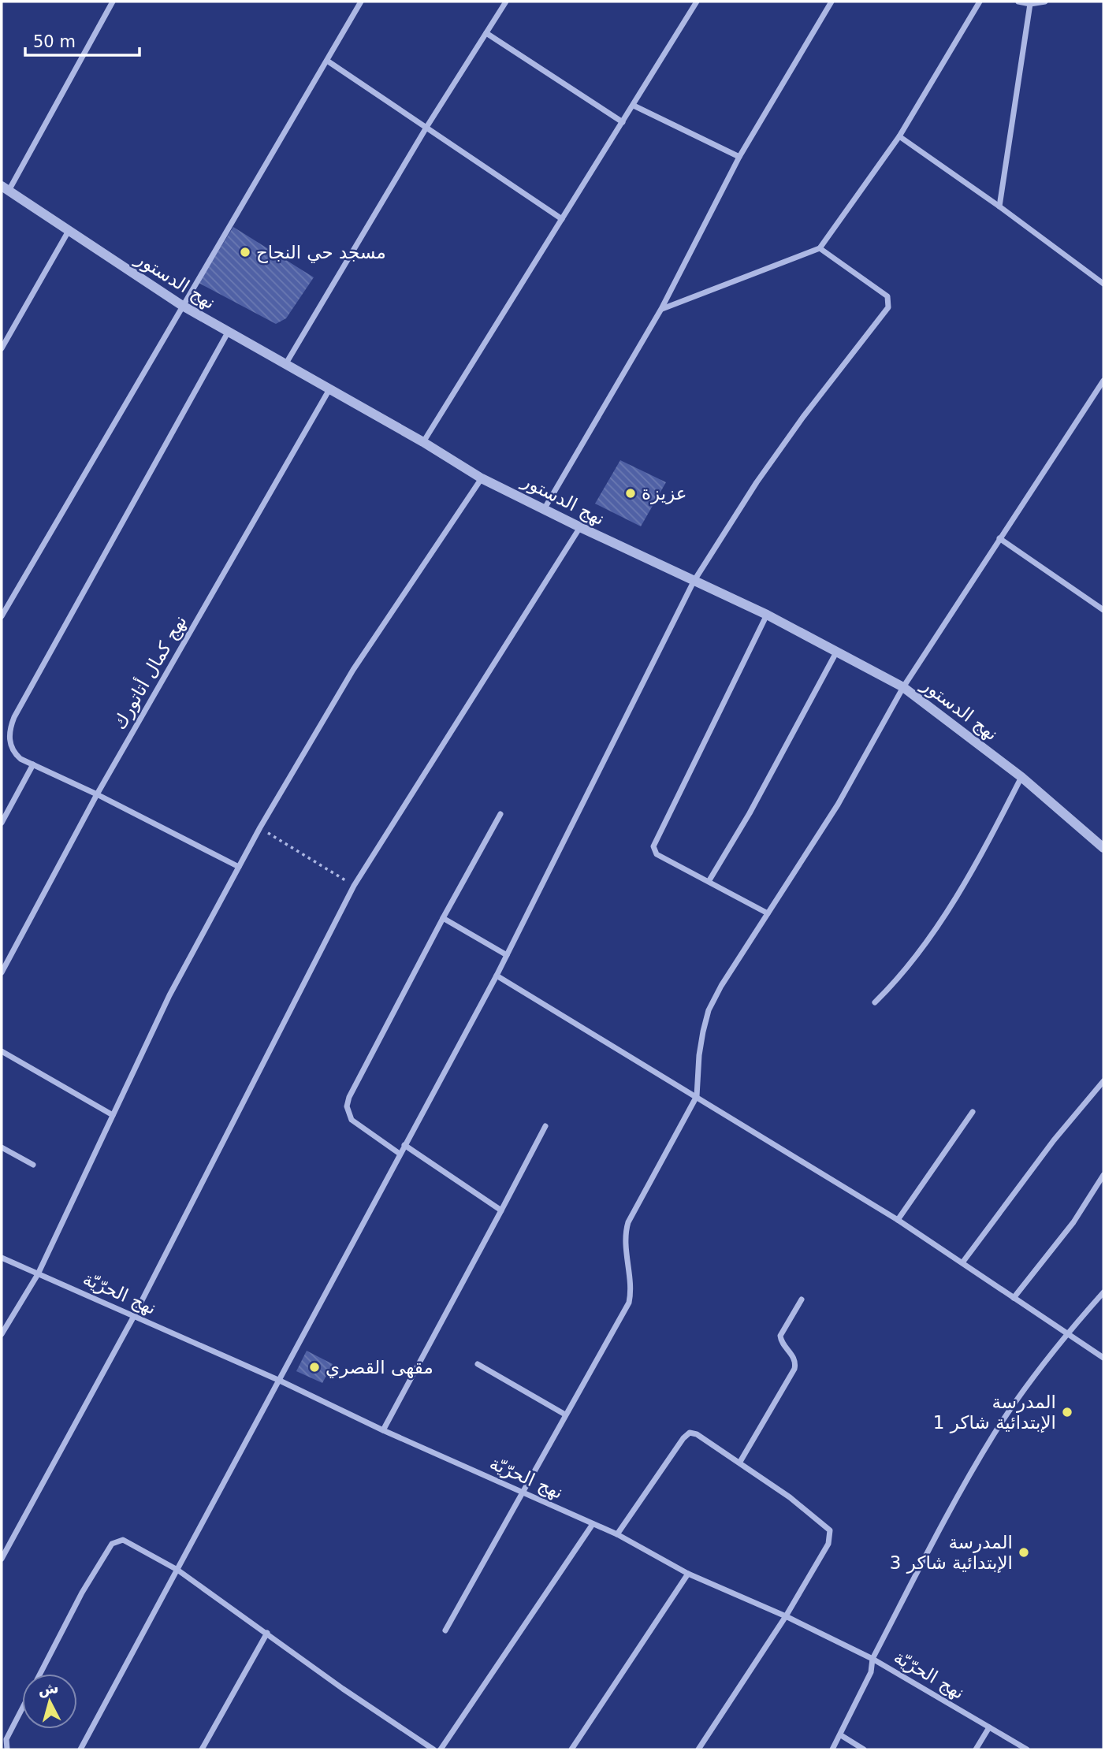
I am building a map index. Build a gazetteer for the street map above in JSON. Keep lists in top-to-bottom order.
{
  "streets": {
    "street": ["نهج الدستور", "نهج كمال أتاتورك", "نهج الحرّيّة"]
  },
  "crossings": [
    ["نهج الدستور", "نهج كمال أتاتورك"]
  ],
  "places": [
    "مسجد حي النجاح",
    "عزيزة",
    "مقهى القصري",
    "المدرسة الإبتدائية شاكر 1",
    "المدرسة الإبتدائية شاكر 3"
  ],
  "scale_bar": "50 m",
  "north": "top"
}
